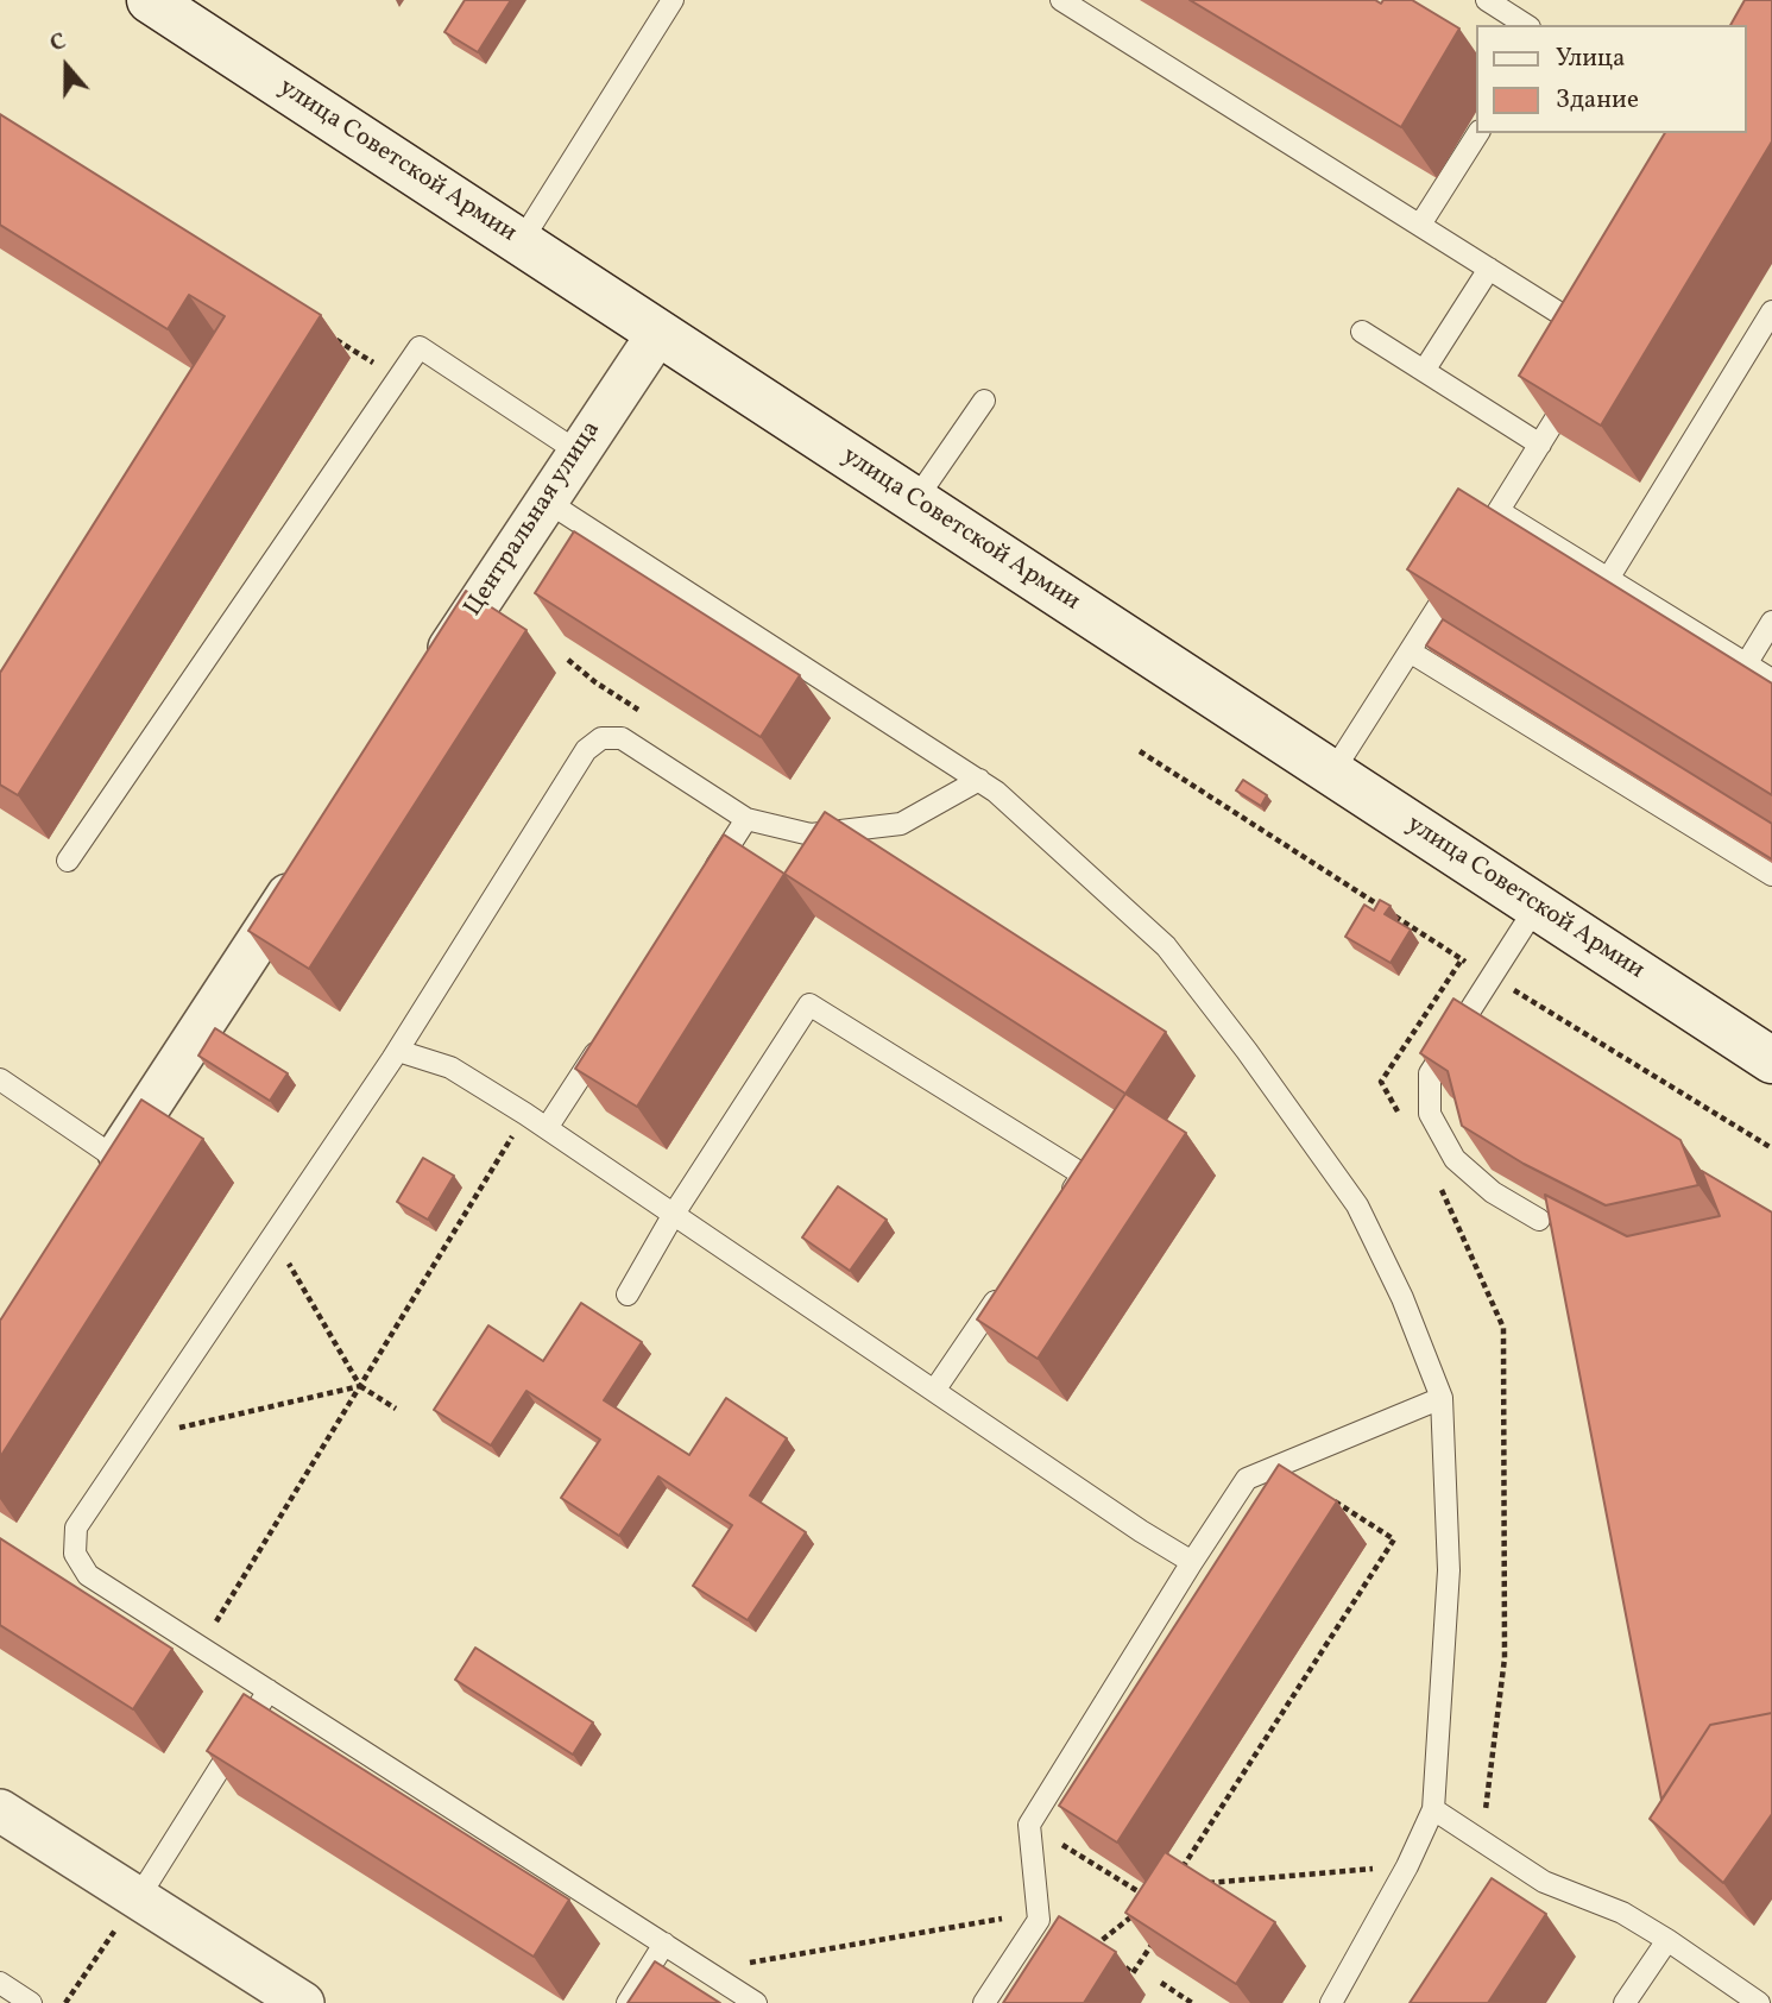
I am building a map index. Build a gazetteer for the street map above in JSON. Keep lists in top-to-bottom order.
{
  "streets": {
    "main road": ["улица Советской Армии"],
    "street": ["Центральная улица"]
  },
  "crossings": [
    ["улица Советской Армии", "Центральная улица"]
  ],
  "legend": ["Улица", "Здание"],
  "north": "top"
}
